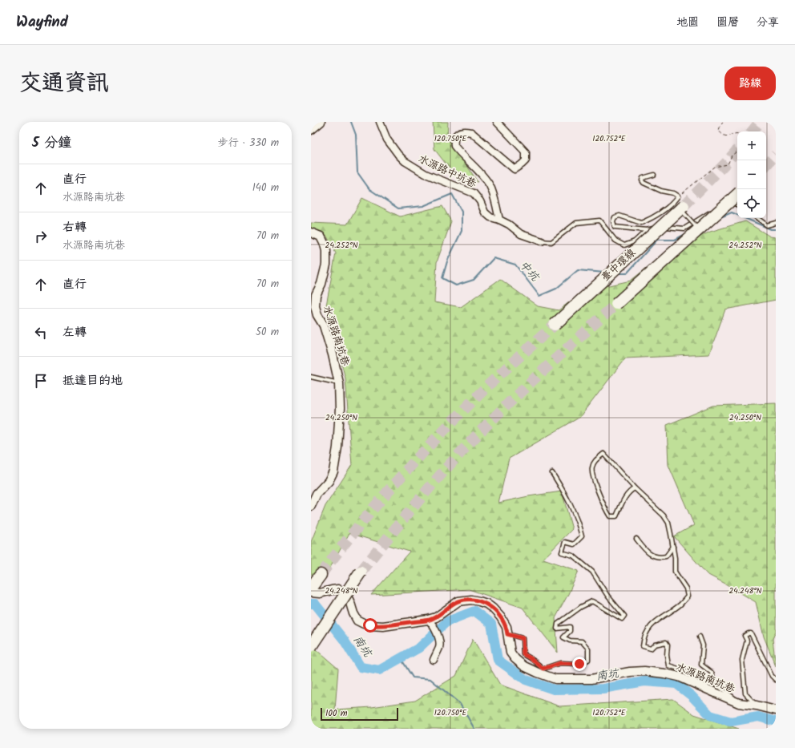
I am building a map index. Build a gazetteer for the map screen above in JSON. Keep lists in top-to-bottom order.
{
  "streets": {
    "highway": ["臺中環線"],
    "street": ["水源路中坑巷", "水源路南坑巷"]
  },
  "water": ["中坑", "南坑"],
  "scale_bar": "100 m",
  "page": {
    "header": "Wayfind",
    "nav": ["地圖", "圖層", "分享"],
    "title": "交通資訊",
    "buttons": "路線",
    "heading": ["5 分鐘", "步行 · 330 m"],
    "map_buttons": ["+", "−"],
    "list": [
      ["直行", "水源路南坑巷", "140 m"],
      ["右轉", "水源路南坑巷", "70 m"],
      ["直行", "70 m"],
      ["左轉", "50 m"],
      "抵達目的地"
    ],
    "scale": "100 m"
  },
  "coordinates": [
    "120.750°E",
    "120.752°E",
    "24.252°N",
    "24.250°N",
    "24.248°N"
  ]
}
